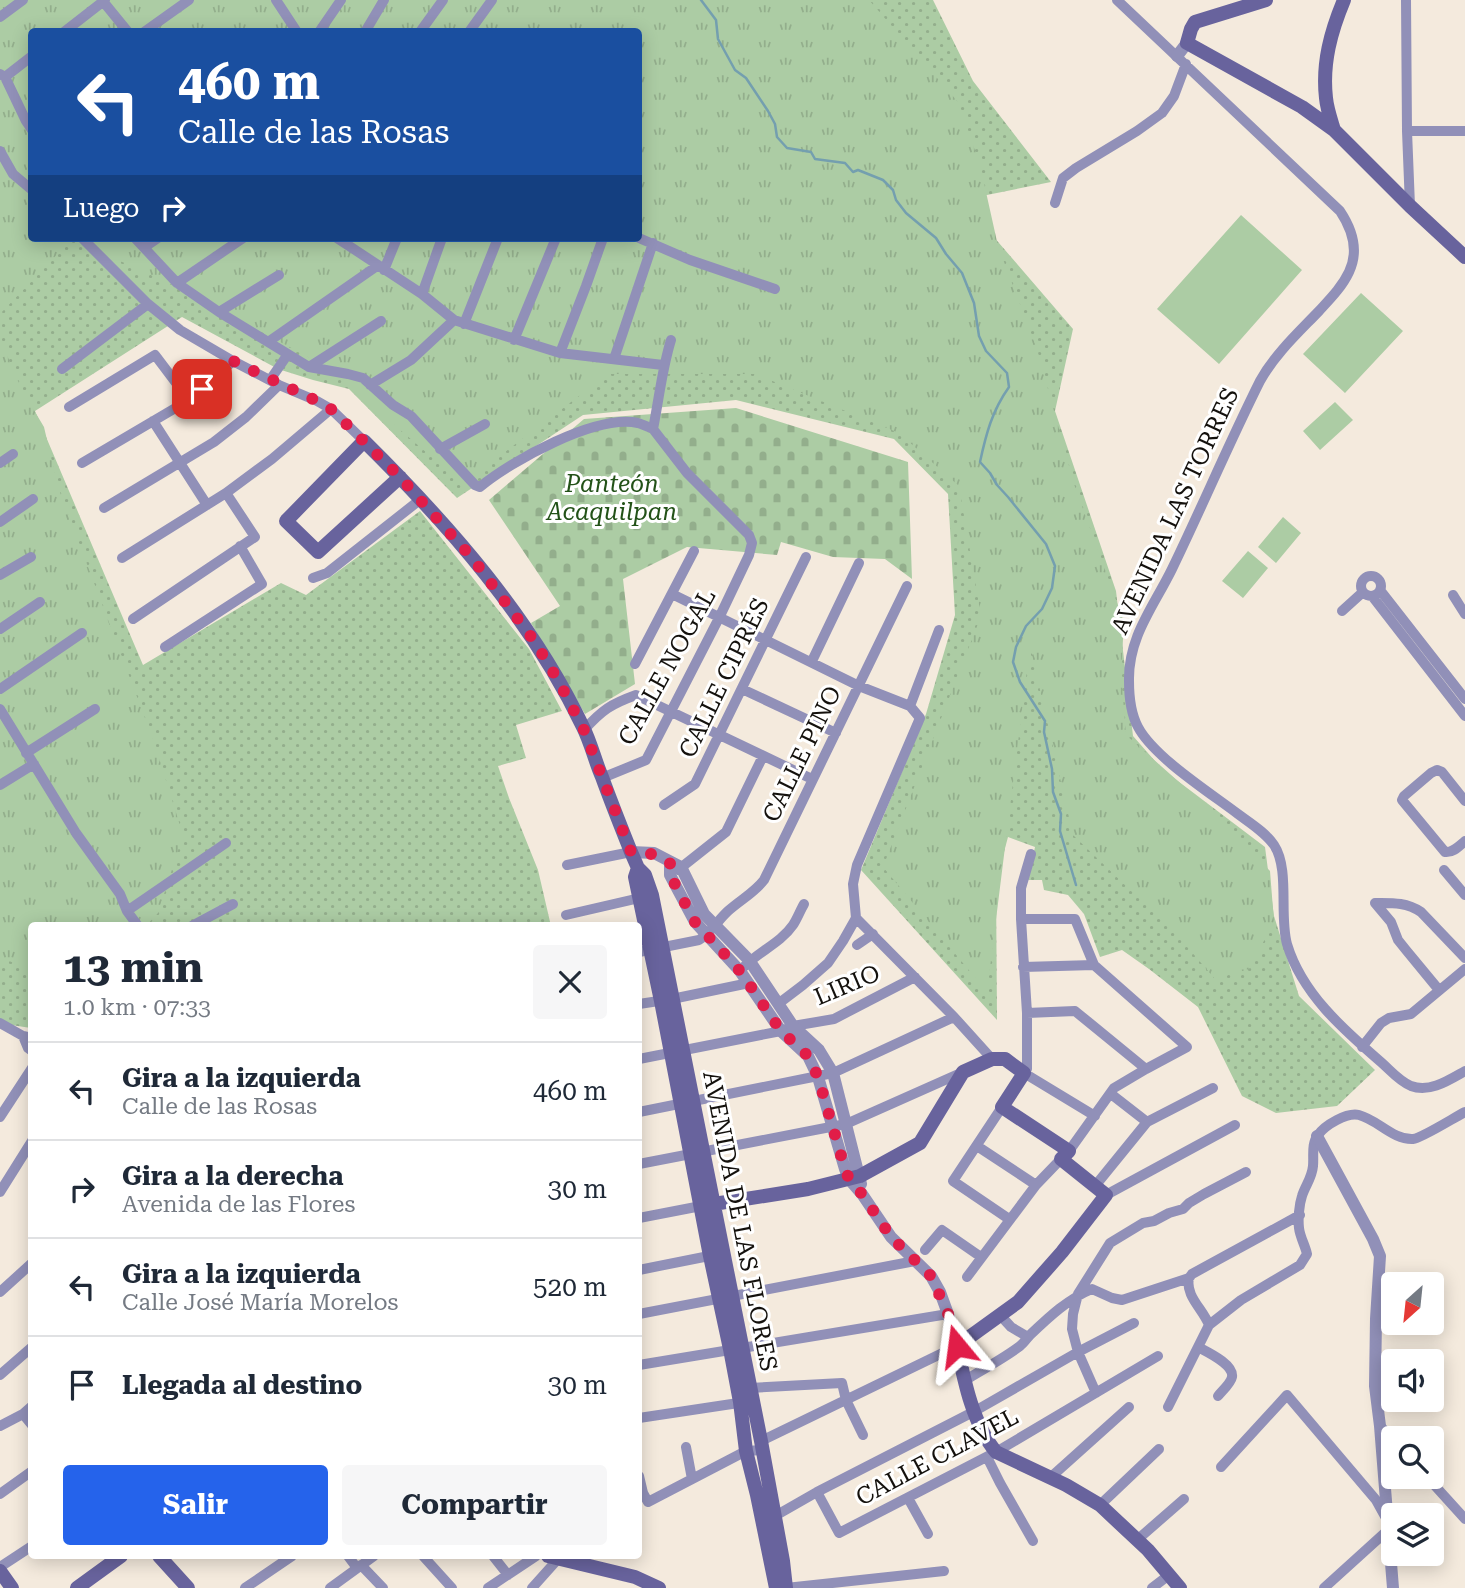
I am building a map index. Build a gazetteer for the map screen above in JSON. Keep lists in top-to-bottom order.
{
  "streets": {
    "main road": ["AVENIDA DE LAS FLORES"],
    "street": [
      "AVENIDA LAS TORRES",
      "CALLE NOGAL",
      "CALLE CIPRÉS",
      "CALLE PINO",
      "LIRIO",
      "CALLE CLAVEL"
    ]
  },
  "crossings": [
    ["CALLE NOGAL", "AVENIDA DE LAS FLORES"],
    ["LIRIO", "AVENIDA DE LAS FLORES"]
  ],
  "parks": ["Panteón Acaquilpan"],
  "north": "bottom left",
  "page": {
    "turn": ["460 m", "Calle de las Rosas"],
    "then": "Luego",
    "heading": ["13 min", "1.0 km · 07:33"],
    "list": [
      {
        "name": "Gira a la izquierda",
        "note": "Calle de las Rosas",
        "value": "460 m"
      },
      {
        "name": "Gira a la derecha",
        "note": "Avenida de las Flores",
        "value": "30 m"
      },
      {
        "name": "Gira a la izquierda",
        "note": "Calle José María Morelos",
        "value": "520 m"
      },
      {
        "name": "Llegada al destino",
        "value": "30 m"
      }
    ],
    "buttons": ["Salir", "Compartir"]
  }
}
